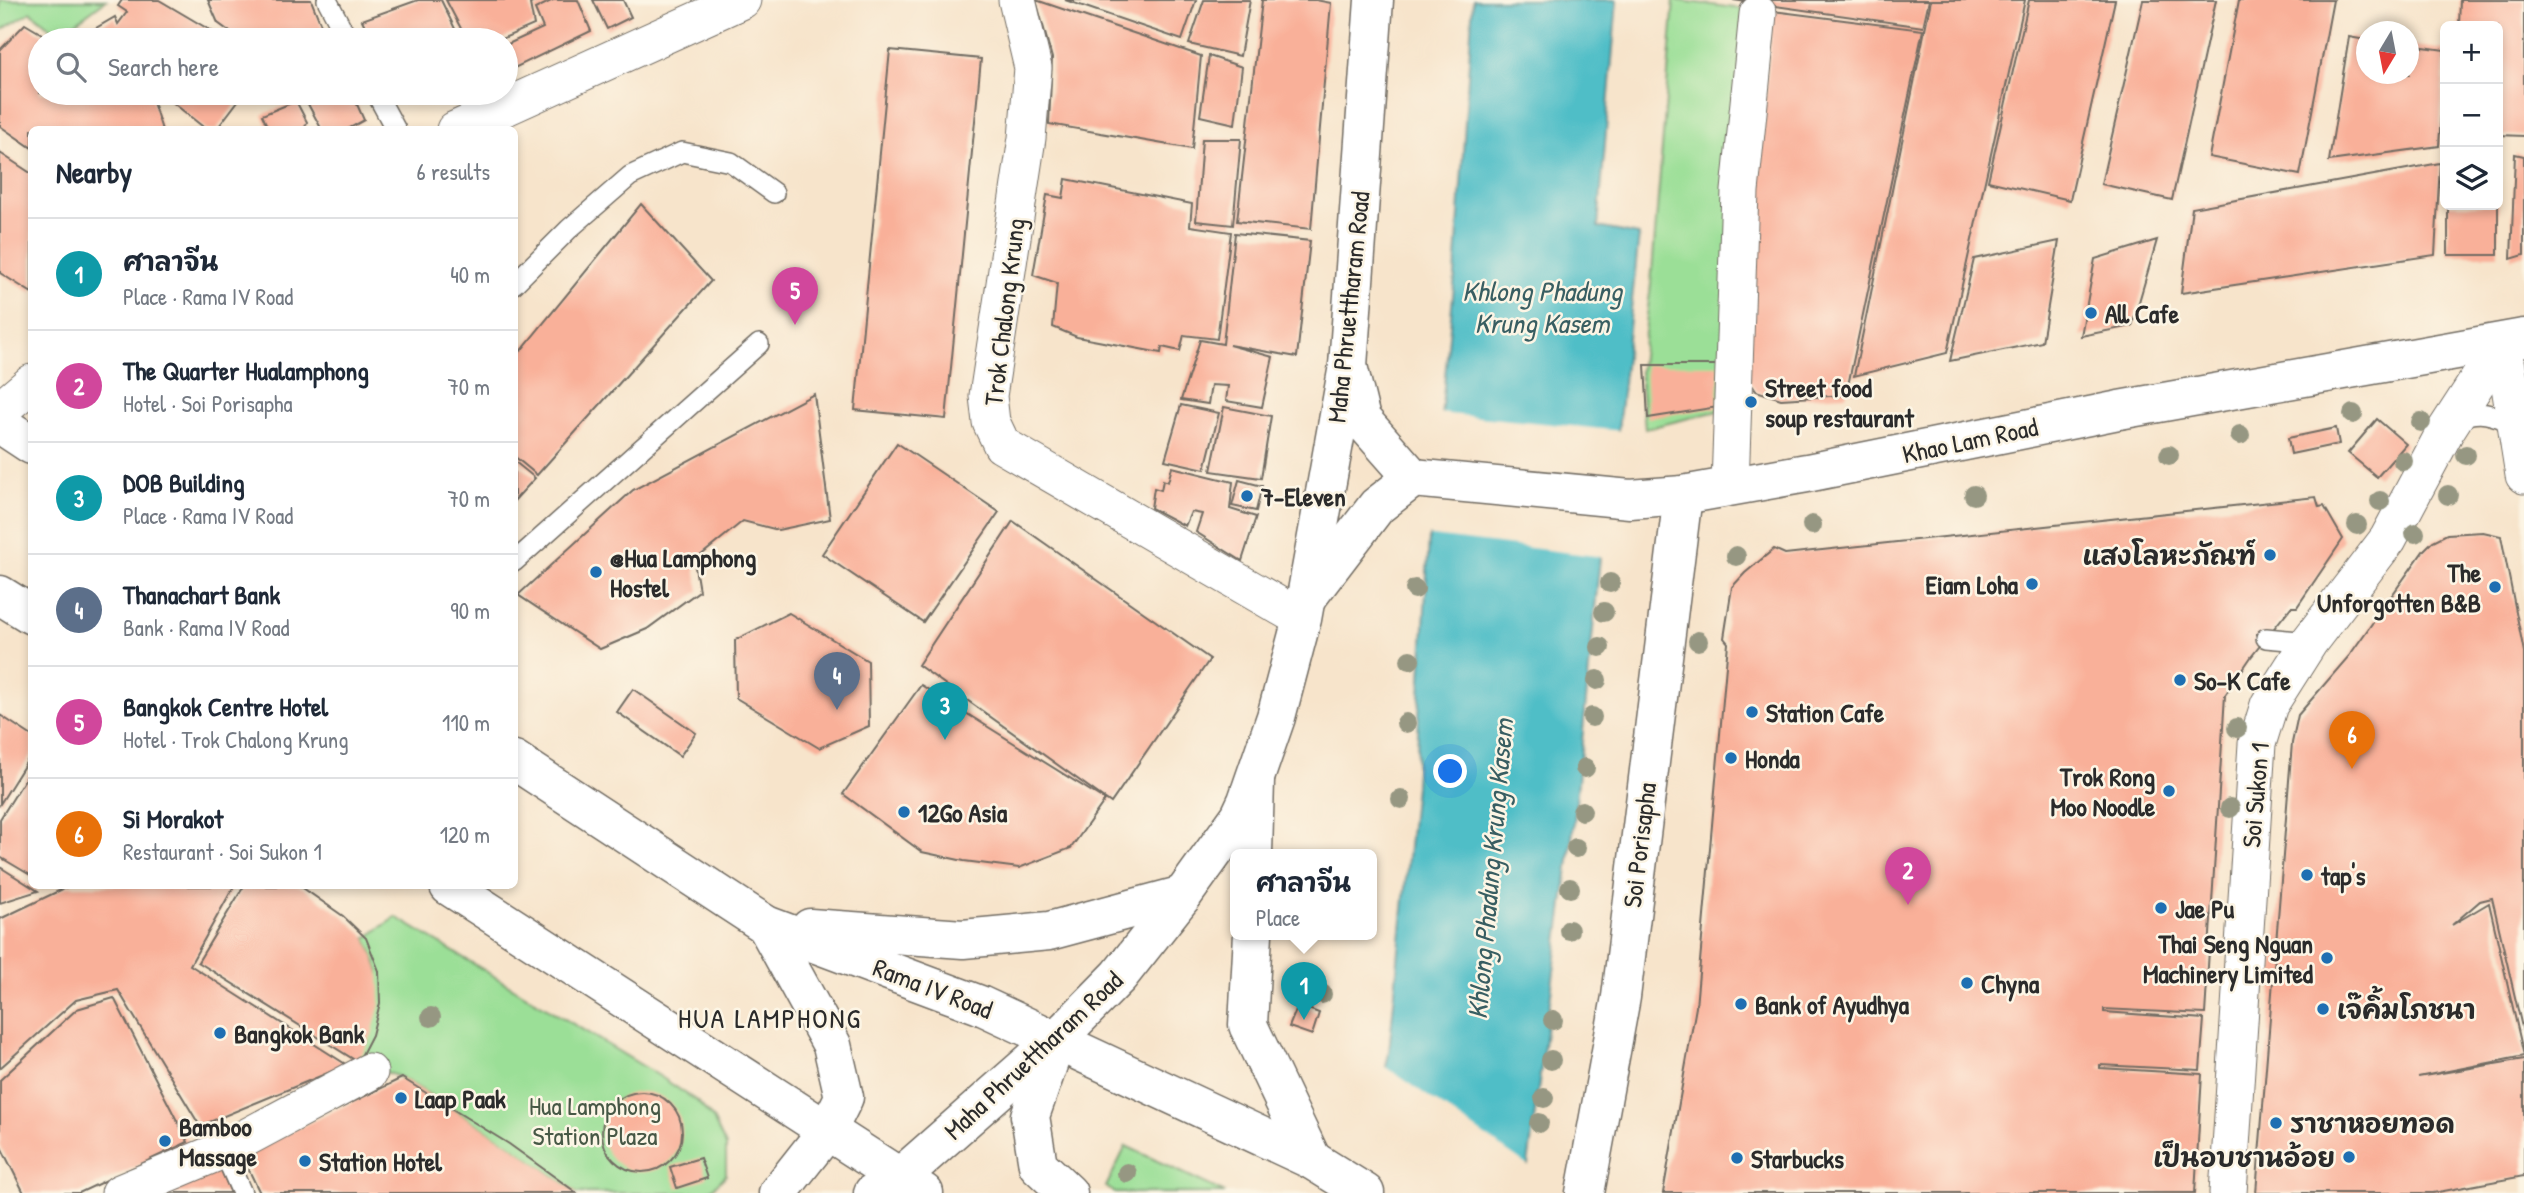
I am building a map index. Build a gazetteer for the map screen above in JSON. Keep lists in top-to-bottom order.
{
  "streets": {
    "main road": [
      "Maha Phruettharam Road",
      "Khao Lam Road",
      "Soi Porisapha",
      "Rama IV Road"
    ],
    "street": ["Trok Chalong Krung", "Soi Sukon 1"]
  },
  "crossings": [
    ["Maha Phruettharam Road", "Trok Chalong Krung"],
    ["Maha Phruettharam Road", "Rama IV Road"],
    ["Khao Lam Road", "Soi Sukon 1"],
    ["Khao Lam Road", "Soi Porisapha"]
  ],
  "districts": ["HUA LAMPHONG"],
  "water": ["Khlong Phadung Krung Kasem"],
  "parks": ["Hua Lamphong Station Plaza"],
  "places": [
    "All Cafe",
    "Street food soup restaurant",
    "7-Eleven",
    "แสงโลหะภัณฑ์",
    "@Hua Lamphong Hostel",
    "Eiam Loha",
    "The Unforgotten B&B",
    "So-K Cafe",
    "Station Cafe",
    "Honda",
    "Trok Rong Moo Noodle",
    "12Go Asia",
    "tap's",
    "Jae Pu",
    "Thai Seng Nguan Machinery Limited",
    "Chyna",
    "Bank of Ayudhya",
    "เจ๊คิ้มโภชนา",
    "Bangkok Bank",
    "Laap Paak",
    "ราชาหอยทอด",
    "Bamboo Massage",
    "เป็นอบชานอ้อย",
    "Starbucks",
    "Station Hotel"
  ],
  "north": "bottom",
  "page": {
    "map_buttons": ["+", "−"],
    "search": "Search here",
    "heading": ["Nearby", "6 results"],
    "list": [
      {
        "mark": "1",
        "name": "ศาลาจีน",
        "note": "Place · Rama IV Road",
        "value": "40 m"
      },
      {
        "mark": "2",
        "name": "The Quarter Hualamphong",
        "note": "Hotel · Soi Porisapha",
        "value": "70 m"
      },
      {
        "mark": "3",
        "name": "DOB Building",
        "note": "Place · Rama IV Road",
        "value": "70 m"
      },
      {
        "mark": "4",
        "name": "Thanachart Bank",
        "note": "Bank · Rama IV Road",
        "value": "90 m"
      },
      {
        "mark": "5",
        "name": "Bangkok Centre Hotel",
        "note": "Hotel · Trok Chalong Krung",
        "value": "110 m"
      },
      {
        "mark": "6",
        "name": "Si Morakot",
        "note": "Restaurant · Soi Sukon 1",
        "value": "120 m"
      }
    ],
    "pins": [
      "5",
      "4",
      "3",
      "6",
      "2",
      "1"
    ],
    "popup": ["ศาลาจีน", "Place"]
  }
}
